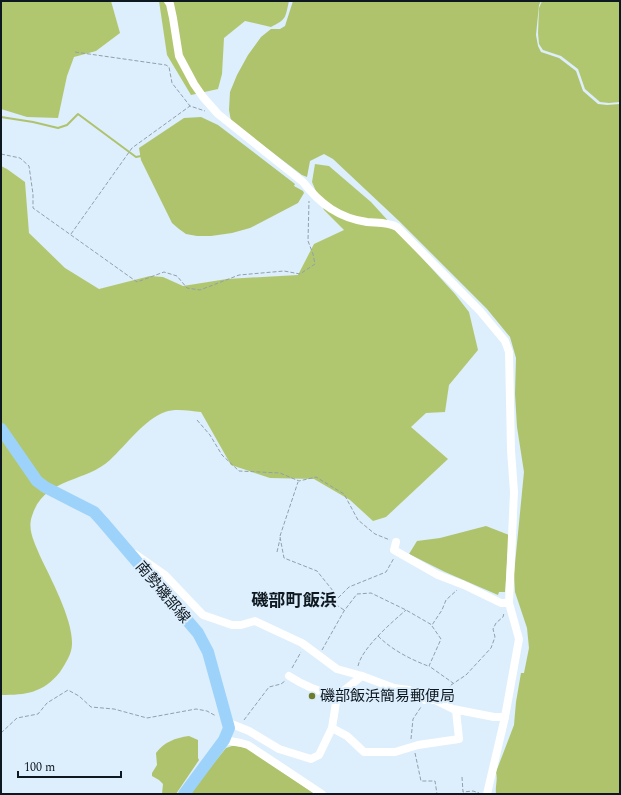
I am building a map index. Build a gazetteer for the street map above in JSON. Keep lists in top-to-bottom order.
{
  "streets": {
    "main road": ["南勢磯部線"]
  },
  "districts": ["磯部町飯浜"],
  "places": ["磯部飯浜簡易郵便局"],
  "scale_bar": "100 m"
}
